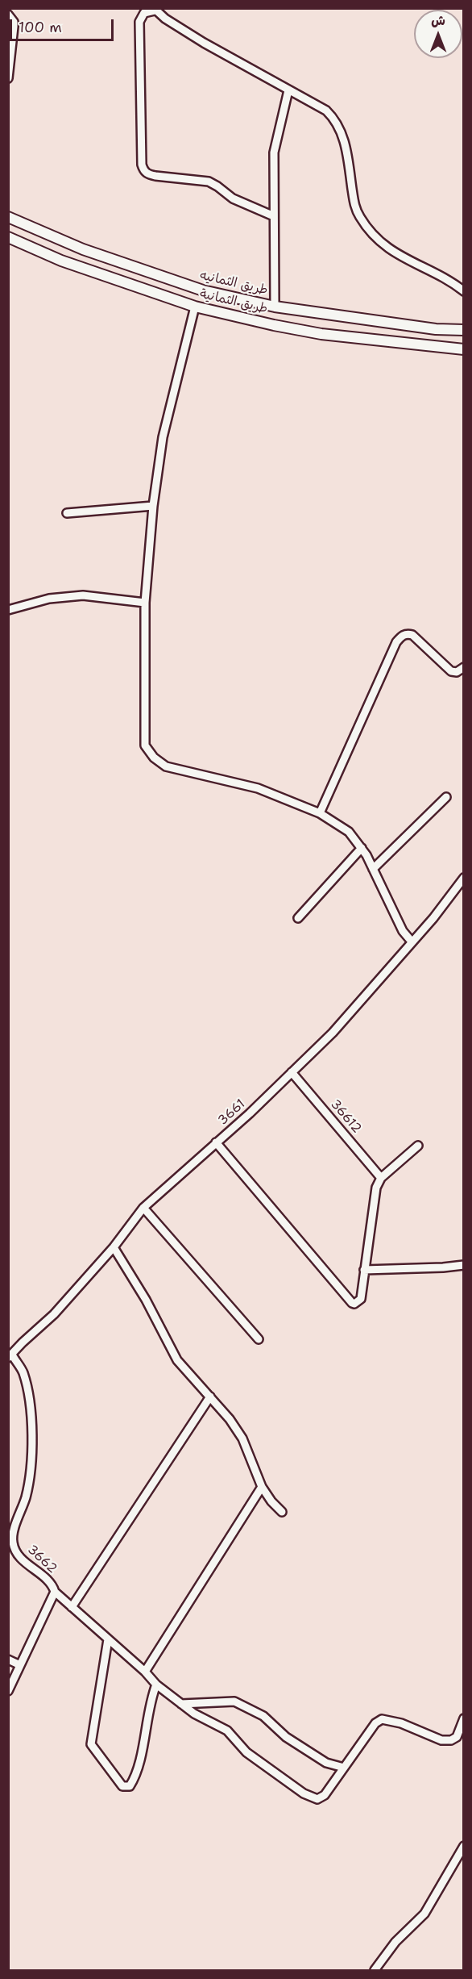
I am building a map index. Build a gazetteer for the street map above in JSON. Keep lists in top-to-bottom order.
{
  "streets": {
    "street": [
      "طريق الثمانيه",
      "طريق الثمانية",
      "3661",
      "36612",
      "3662"
    ]
  },
  "crossings": [
    ["3661", "36612"],
    ["3661", "3662"]
  ],
  "scale_bar": "100 m",
  "north": "top"
}
